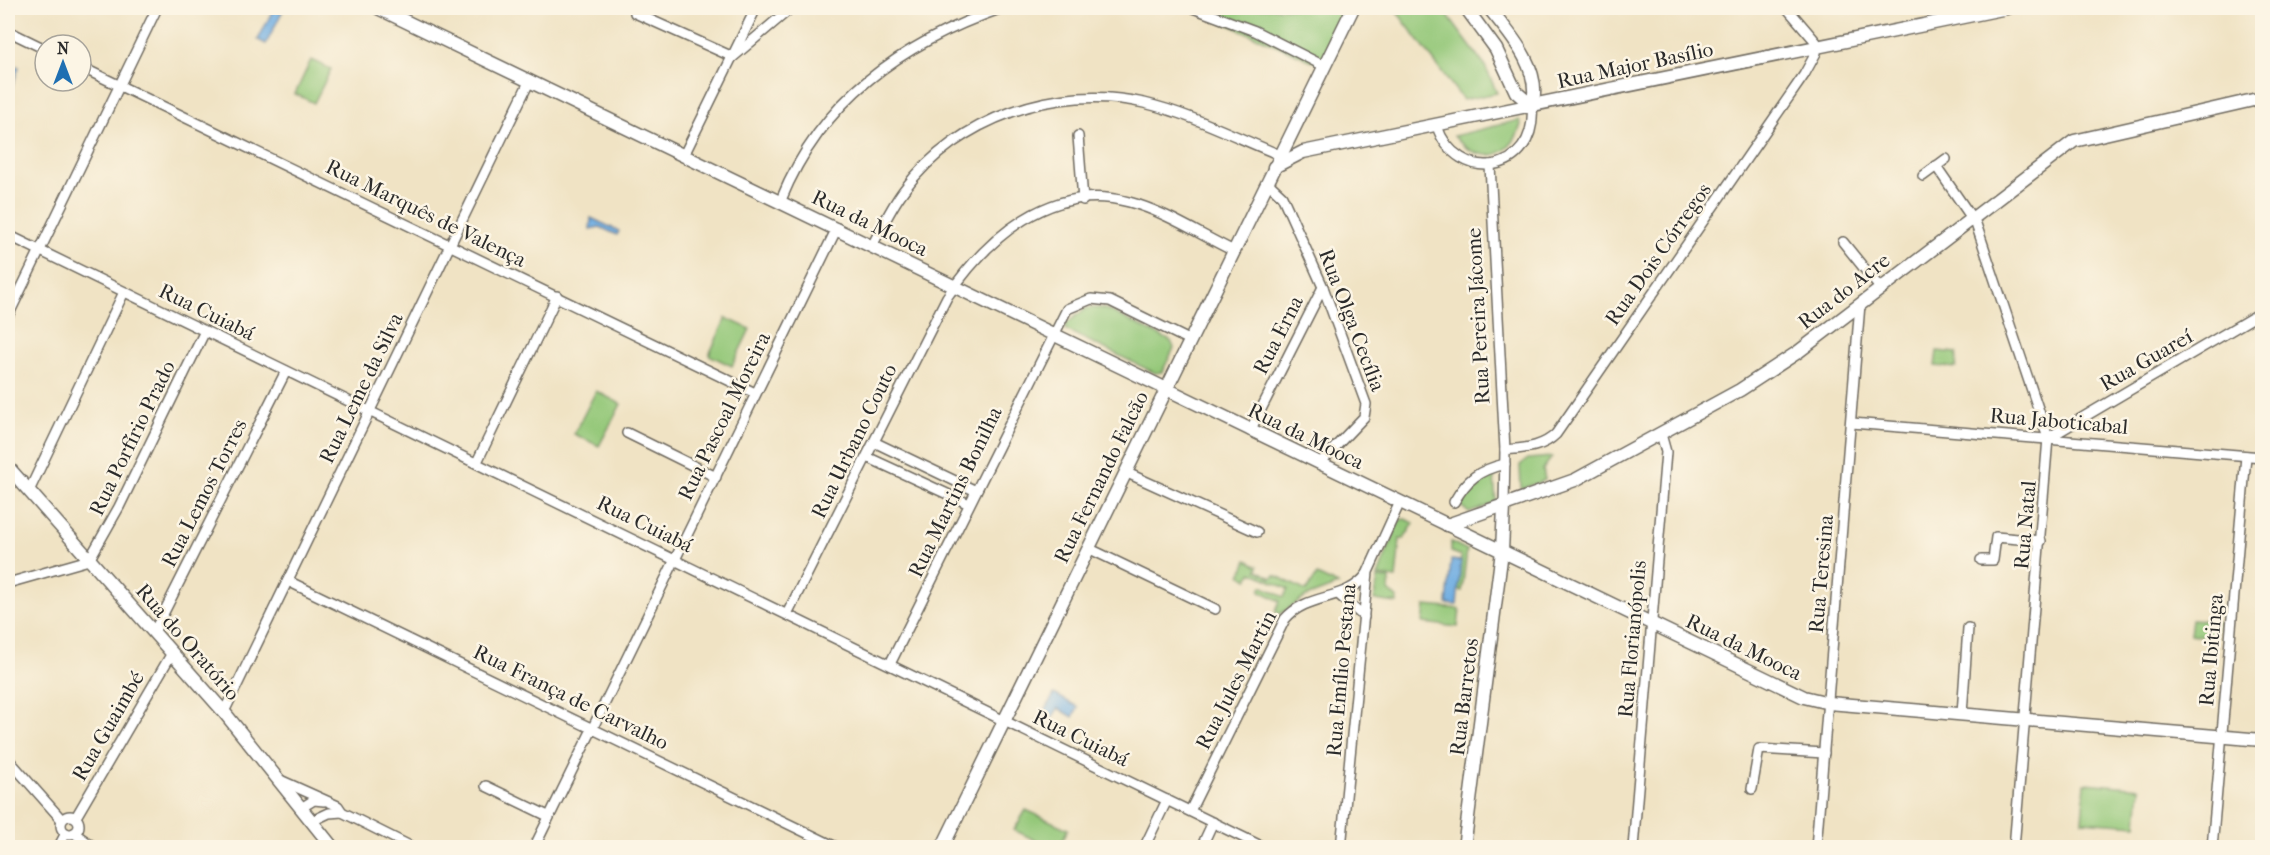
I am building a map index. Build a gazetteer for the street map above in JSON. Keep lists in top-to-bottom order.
{
  "streets": {
    "main road": [
      "Rua Major Basílio",
      "Rua da Mooca",
      "Rua do Acre",
      "Rua Pereira Jácome",
      "Rua Fernando Falcão",
      "Rua do Oratório",
      "Rua Barretos"
    ],
    "street": [
      "Rua Marquês de Valença",
      "Rua Dois Córregos",
      "Rua Cuiabá",
      "Rua Olga Cecília",
      "Rua Erna",
      "Rua Guareí",
      "Rua Leme da Silva",
      "Rua Pascoal Moreira",
      "Rua Jaboticabal",
      "Rua Porfírio Prado",
      "Rua Urbano Couto",
      "Rua Martins Bonilha",
      "Rua Lemos Torres",
      "Rua Natal",
      "Rua Teresina",
      "Rua Florianópolis",
      "Rua Ibitinga",
      "Rua Emílio Pestana",
      "Rua Jules Martin",
      "Rua França de Carvalho",
      "Rua Guaimbé"
    ]
  },
  "crossings": [
    ["Rua Major Basílio", "Rua Dois Córregos"],
    ["Rua Major Basílio", "Rua Fernando Falcão"],
    ["Rua Marquês de Valença", "Rua Leme da Silva"],
    ["Rua Marquês de Valença", "Rua Pascoal Moreira"],
    ["Rua da Mooca", "Rua do Acre"],
    ["Rua da Mooca", "Rua Pereira Jácome"],
    ["Rua da Mooca", "Rua Olga Cecília"],
    ["Rua da Mooca", "Rua Erna"],
    ["Rua da Mooca", "Rua Leme da Silva"],
    ["Rua da Mooca", "Rua Pascoal Moreira"],
    ["Rua da Mooca", "Rua Urbano Couto"],
    ["Rua da Mooca", "Rua Fernando Falcão"],
    ["Rua da Mooca", "Rua Martins Bonilha"],
    ["Rua da Mooca", "Rua Natal"],
    ["Rua da Mooca", "Rua Teresina"],
    ["Rua da Mooca", "Rua Florianópolis"],
    ["Rua da Mooca", "Rua Ibitinga"],
    ["Rua da Mooca", "Rua Emílio Pestana"],
    ["Rua da Mooca", "Rua Barretos"],
    ["Rua Dois Córregos", "Rua Pereira Jácome"],
    ["Rua do Acre", "Rua Pereira Jácome"],
    ["Rua do Acre", "Rua Natal"],
    ["Rua do Acre", "Rua Teresina"],
    ["Rua do Acre", "Rua Florianópolis"],
    ["Rua Cuiabá", "Rua Leme da Silva"],
    ["Rua Cuiabá", "Rua Pascoal Moreira"],
    ["Rua Cuiabá", "Rua Porfírio Prado"],
    ["Rua Cuiabá", "Rua Urbano Couto"],
    ["Rua Cuiabá", "Rua Fernando Falcão"],
    ["Rua Cuiabá", "Rua Martins Bonilha"],
    ["Rua Cuiabá", "Rua Lemos Torres"],
    ["Rua Cuiabá", "Rua Jules Martin"],
    ["Rua Pereira Jácome", "Rua Barretos"],
    ["Rua Olga Cecília", "Rua Erna"],
    ["Rua Olga Cecília", "Rua Fernando Falcão"],
    ["Rua Guareí", "Rua Jaboticabal"],
    ["Rua Guareí", "Rua Natal"],
    ["Rua Leme da Silva", "Rua do Oratório"],
    ["Rua Leme da Silva", "Rua França de Carvalho"],
    ["Rua Pascoal Moreira", "Rua França de Carvalho"],
    ["Rua Jaboticabal", "Rua Natal"],
    ["Rua Jaboticabal", "Rua Teresina"],
    ["Rua Jaboticabal", "Rua Ibitinga"],
    ["Rua Porfírio Prado", "Rua do Oratório"],
    ["Rua Urbano Couto", "Rua Fernando Falcão"],
    ["Rua Fernando Falcão", "Rua Martins Bonilha"],
    ["Rua Lemos Torres", "Rua do Oratório"],
    ["Rua do Oratório", "Rua Guaimbé"],
    ["Rua Emílio Pestana", "Rua Jules Martin"]
  ],
  "north": "top"
}
